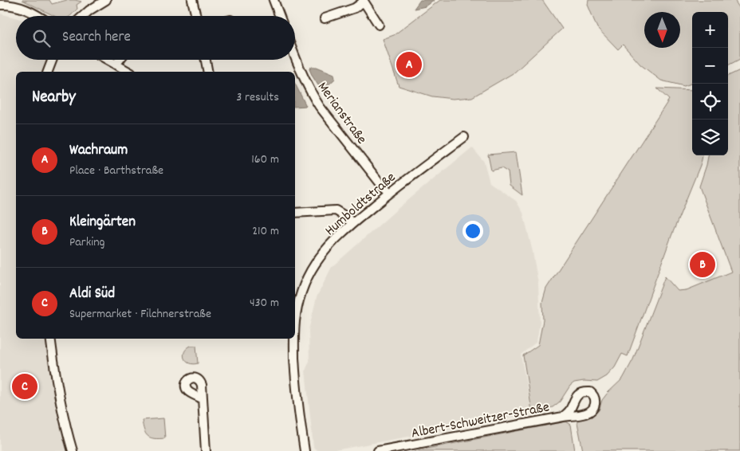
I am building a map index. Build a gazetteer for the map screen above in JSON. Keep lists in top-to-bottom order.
{
  "streets": {
    "street": ["Merianstraße", "Humboldtstraße", "Albert-Schweitzer-Straße"]
  },
  "crossings": [
    ["Merianstraße", "Humboldtstraße"]
  ],
  "north": "bottom",
  "page": {
    "map_buttons": ["+", "−"],
    "search": "Search here",
    "pins": ["A", "B", "C"],
    "heading": ["Nearby", "3 results"],
    "list": [
      {
        "mark": "A",
        "name": "Wachraum",
        "note": "Place · Barthstraße",
        "value": "160 m"
      },
      {
        "mark": "B",
        "name": "Kleingärten",
        "note": "Parking",
        "value": "210 m"
      },
      {
        "mark": "C",
        "name": "Aldi Süd",
        "note": "Supermarket · Filchnerstraße",
        "value": "430 m"
      }
    ]
  }
}
